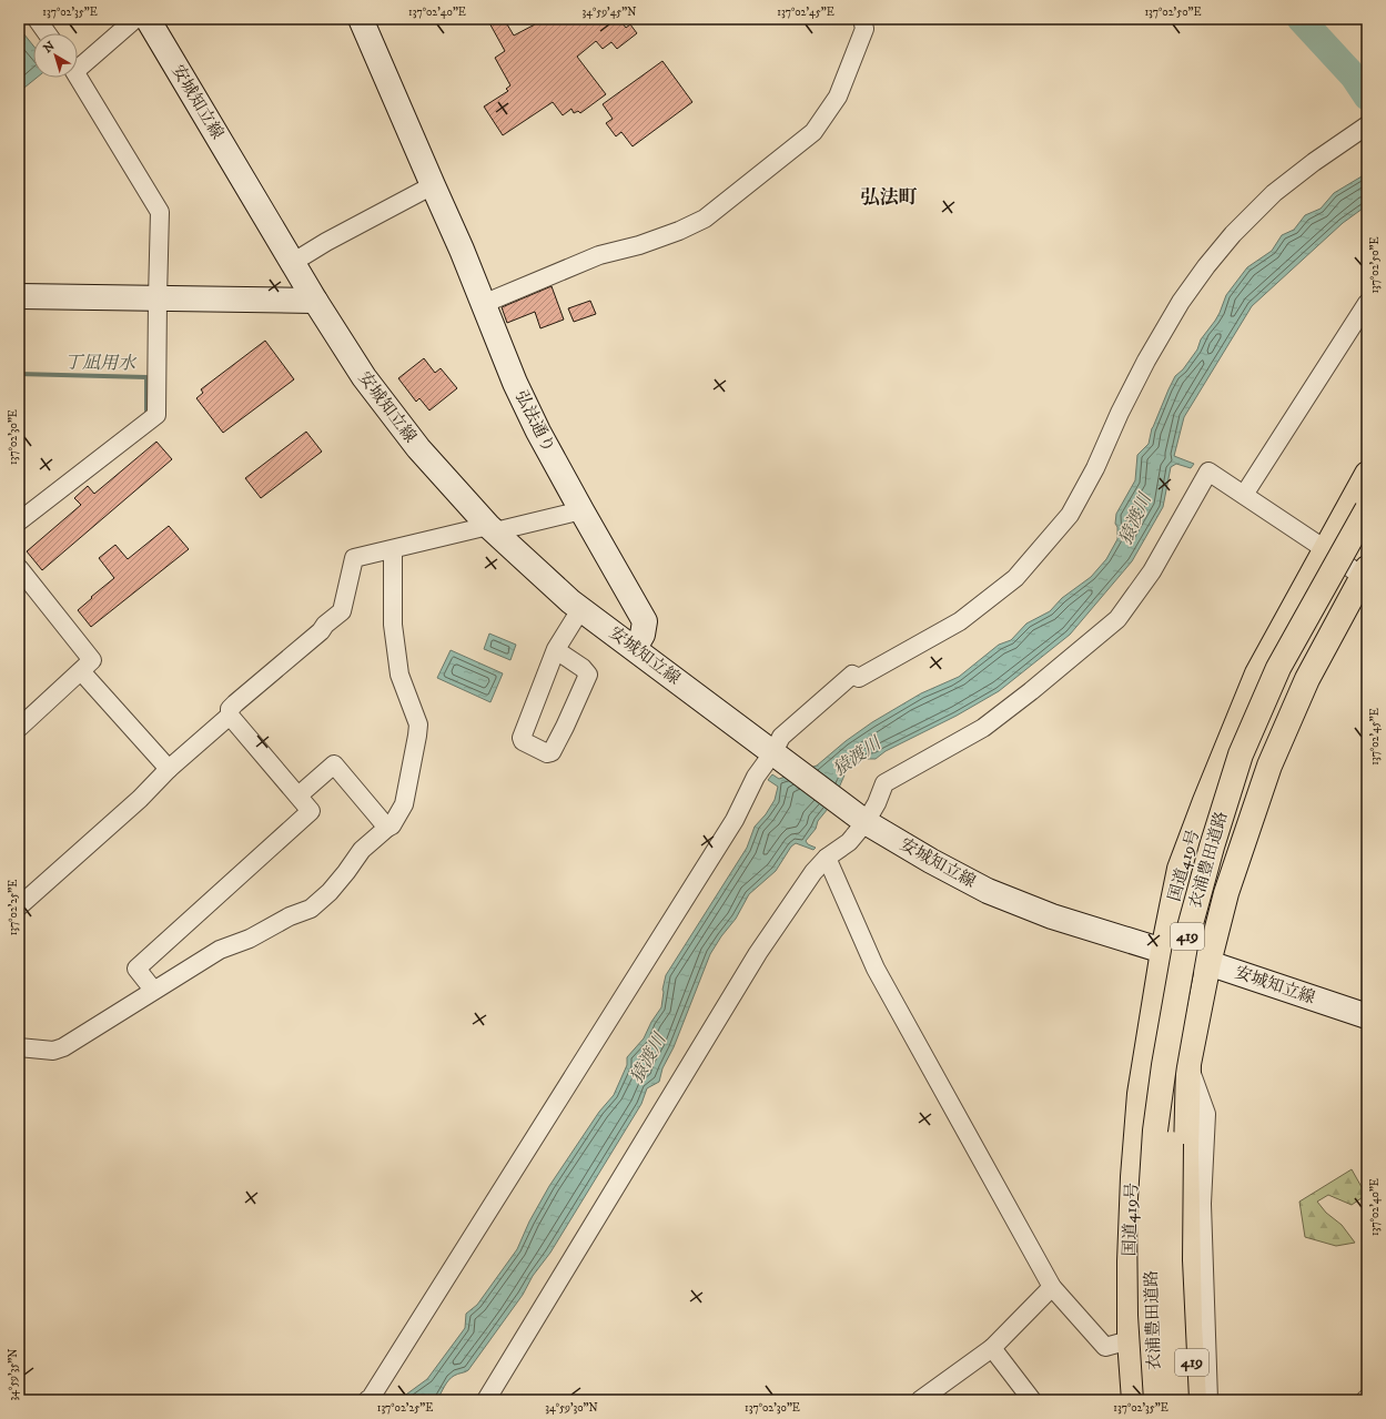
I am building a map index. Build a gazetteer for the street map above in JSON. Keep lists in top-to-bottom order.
{
  "streets": {
    "highway": ["衣浦豊田道路", "国道419号", "419"],
    "main road": ["安城知立線", "弘法通り"]
  },
  "crossings": [
    ["安城知立線", "弘法通り"],
    ["安城知立線", "国道419号"],
    ["安城知立線", "419"]
  ],
  "districts": ["弘法町"],
  "water": ["丁凪用水", "猿渡川"],
  "north": "top left",
  "coordinates": [
    "137°02'35\"E",
    "137°02'40\"E",
    "34°59'45\"N",
    "137°02'45\"E",
    "137°02'50\"E",
    "137°02'30\"E",
    "137°02'25\"E",
    "34°59'35\"N",
    "34°59'30\"N"
  ]
}
